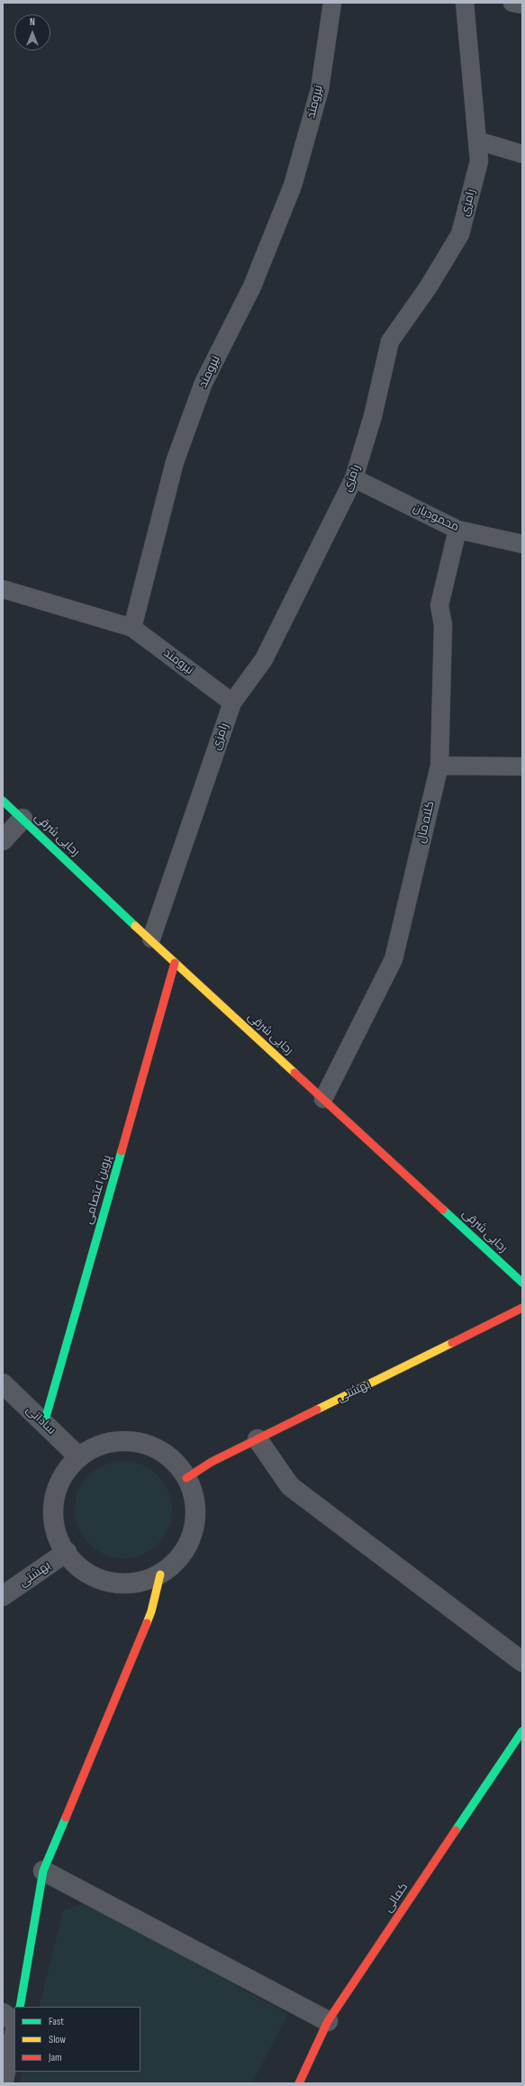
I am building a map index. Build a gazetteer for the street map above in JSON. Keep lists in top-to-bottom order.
{
  "streets": {
    "street": [
      "رجایی شرقی",
      "پروین اعتصامی",
      "بهشتی",
      "ساداتی",
      "کمالی"
    ],
    "lane": [
      "نیرومند",
      "رامزی",
      "محمودیان",
      "کلاه مال"
    ]
  },
  "crossings": [
    ["نیرومند", "رامزی"],
    ["رامزی", "محمودیان"],
    ["رامزی", "رجایی شرقی"],
    ["محمودیان", "کلاه مال"],
    ["کلاه مال", "رجایی شرقی"],
    ["رجایی شرقی", "پروین اعتصامی"],
    ["پروین اعتصامی", "ساداتی"]
  ],
  "legend": ["Fast", "Slow", "Jam"],
  "north": "top"
}
